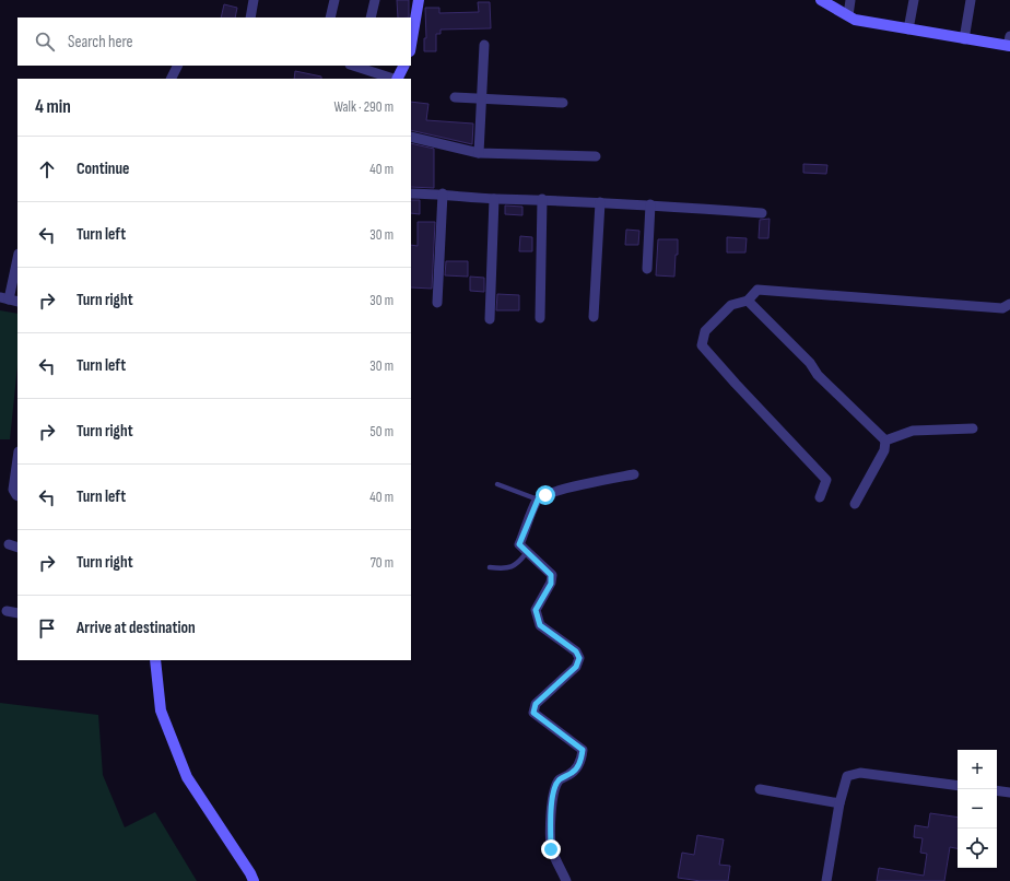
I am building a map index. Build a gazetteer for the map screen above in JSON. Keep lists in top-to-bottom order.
{
  "page": {
    "search": "Search here",
    "heading": ["4 min", "Walk · 290 m"],
    "list": [
      ["Continue", "40 m"],
      ["Turn left", "30 m"],
      ["Turn right", "30 m"],
      ["Turn left", "30 m"],
      ["Turn right", "50 m"],
      ["Turn left", "40 m"],
      ["Turn right", "70 m"],
      "Arrive at destination"
    ],
    "map_buttons": ["+", "−"]
  }
}
